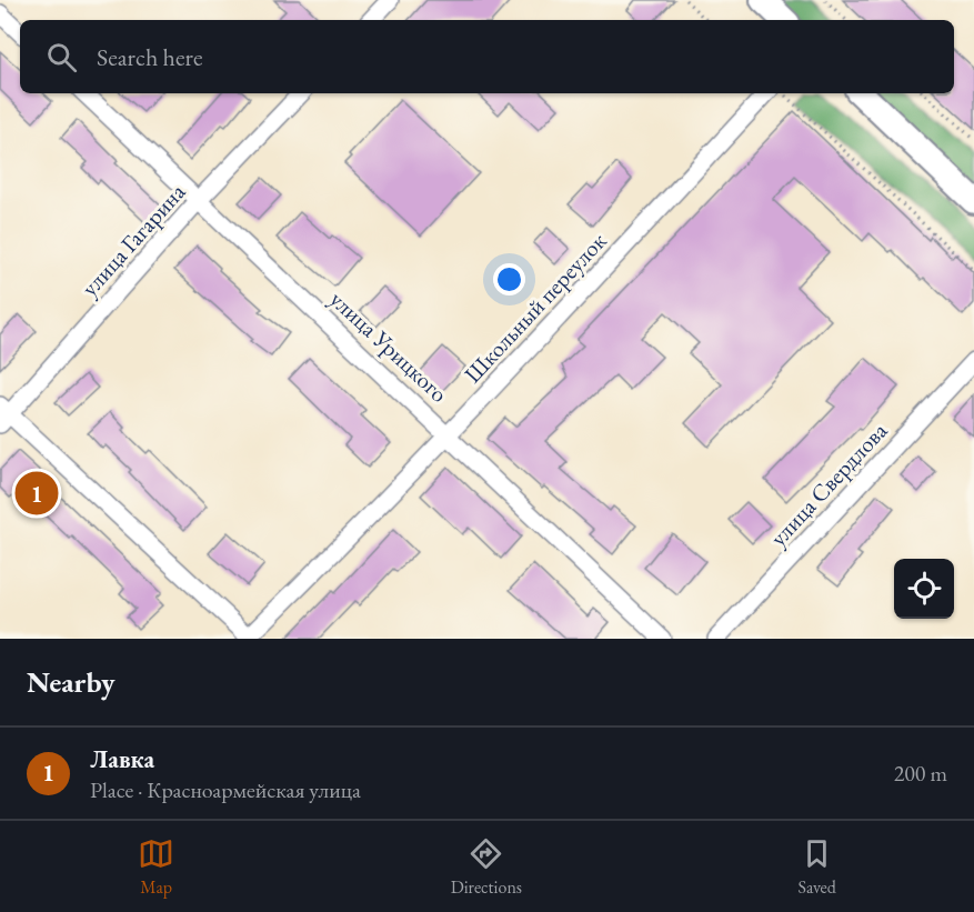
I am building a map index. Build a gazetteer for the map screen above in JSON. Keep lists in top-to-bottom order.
{
  "streets": {
    "street": [
      "улица Гагарина",
      "Школьный переулок",
      "улица Урицкого",
      "улица Свердлова"
    ]
  },
  "crossings": [
    ["улица Гагарина", "улица Урицкого"],
    ["Школьный переулок", "улица Урицкого"]
  ],
  "page": {
    "search": "Search here",
    "pins": "1",
    "heading": "Nearby",
    "list": [
      {
        "mark": "1",
        "name": "Лавка",
        "note": "Place · Красноармейская улица",
        "value": "200 m"
      }
    ],
    "nav": ["Map", "Directions", "Saved"]
  }
}
